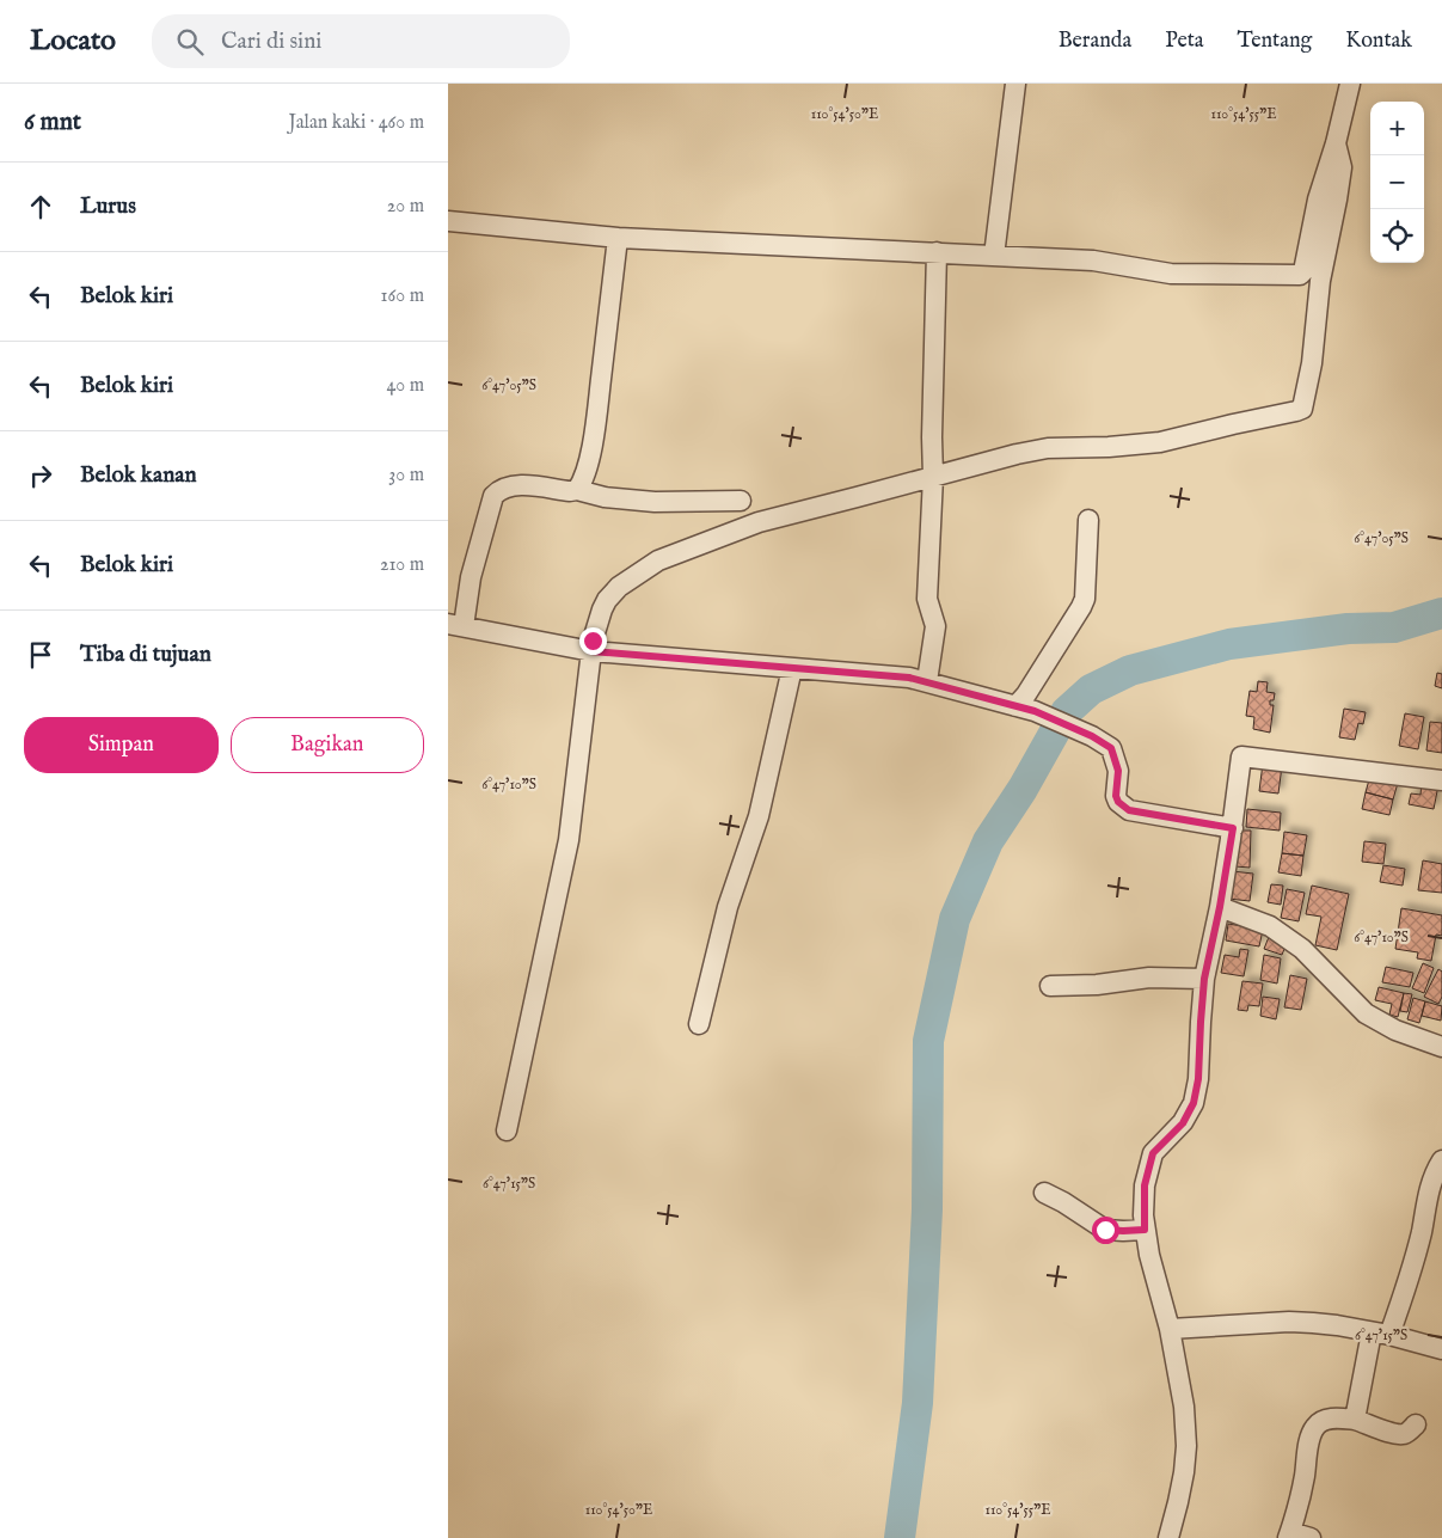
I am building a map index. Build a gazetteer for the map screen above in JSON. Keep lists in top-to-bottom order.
{
  "page": {
    "header": "Locato",
    "search": "Cari di sini",
    "nav": [
      "Beranda",
      "Peta",
      "Tentang",
      "Kontak"
    ],
    "heading": ["6 mnt", "Jalan kaki · 460 m"],
    "map_buttons": ["+", "−"],
    "list": [
      ["Lurus", "20 m"],
      ["Belok kiri", "160 m"],
      ["Belok kiri", "40 m"],
      ["Belok kanan", "30 m"],
      ["Belok kiri", "210 m"],
      "Tiba di tujuan"
    ],
    "buttons": ["Simpan", "Bagikan"]
  },
  "coordinates": [
    "110°54'50\"E",
    "110°54'55\"E",
    "6°47'05\"S",
    "6°47'10\"S",
    "6°47'15\"S"
  ]
}
